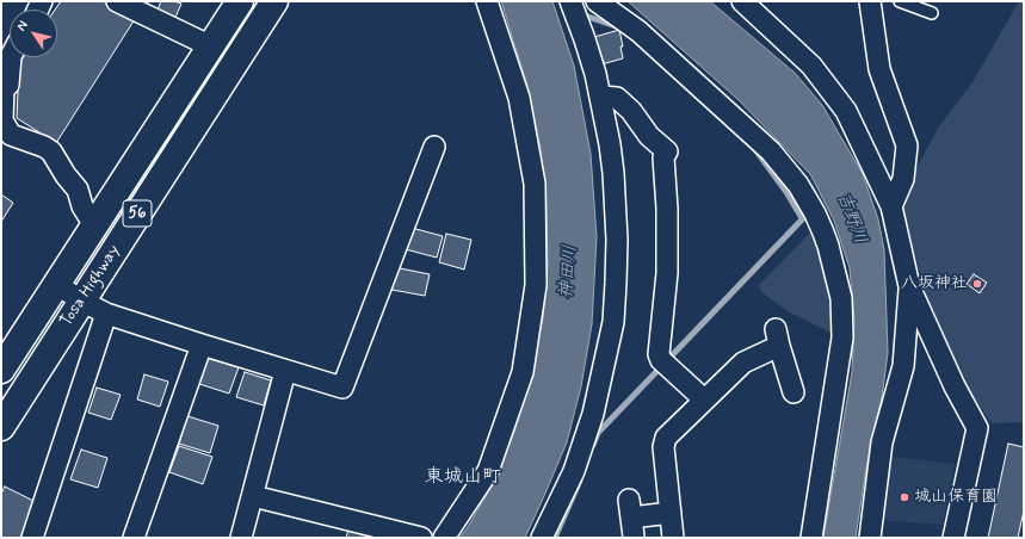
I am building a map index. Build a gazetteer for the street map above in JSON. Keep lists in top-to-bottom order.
{
  "streets": {
    "highway": ["56", "Tosa Highway"]
  },
  "districts": ["東城山町"],
  "water": ["吉野川", "神田川"],
  "places": ["八坂神社", "城山保育園"],
  "north": "top left"
}
